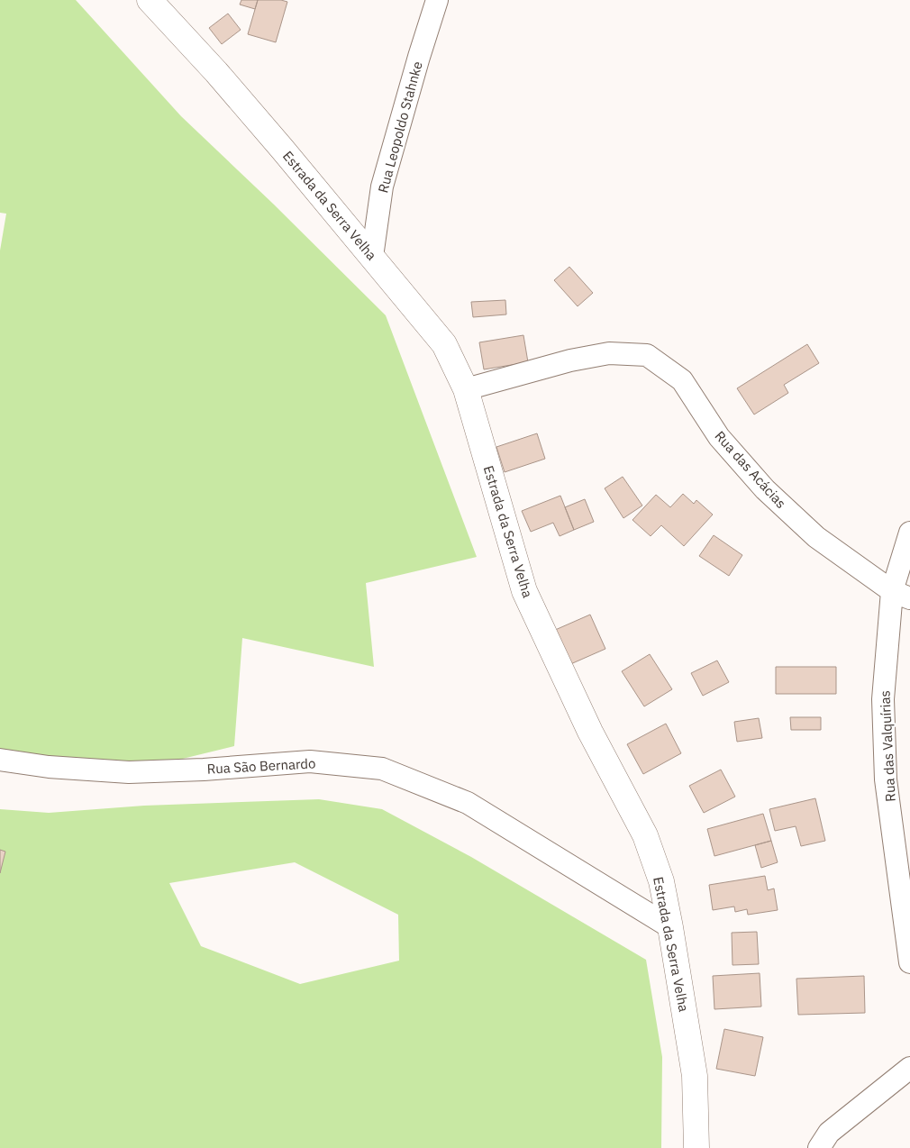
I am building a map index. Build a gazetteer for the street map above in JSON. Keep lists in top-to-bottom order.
{
  "streets": {
    "street": [
      "Rua Leopoldo Stahnke",
      "Estrada da Serra Velha",
      "Rua das Acácias",
      "Rua das Valquírias",
      "Rua São Bernardo"
    ]
  },
  "crossings": [
    ["Rua Leopoldo Stahnke", "Estrada da Serra Velha"],
    ["Estrada da Serra Velha", "Rua das Acácias"],
    ["Estrada da Serra Velha", "Rua São Bernardo"],
    ["Rua das Acácias", "Rua das Valquírias"]
  ]
}
